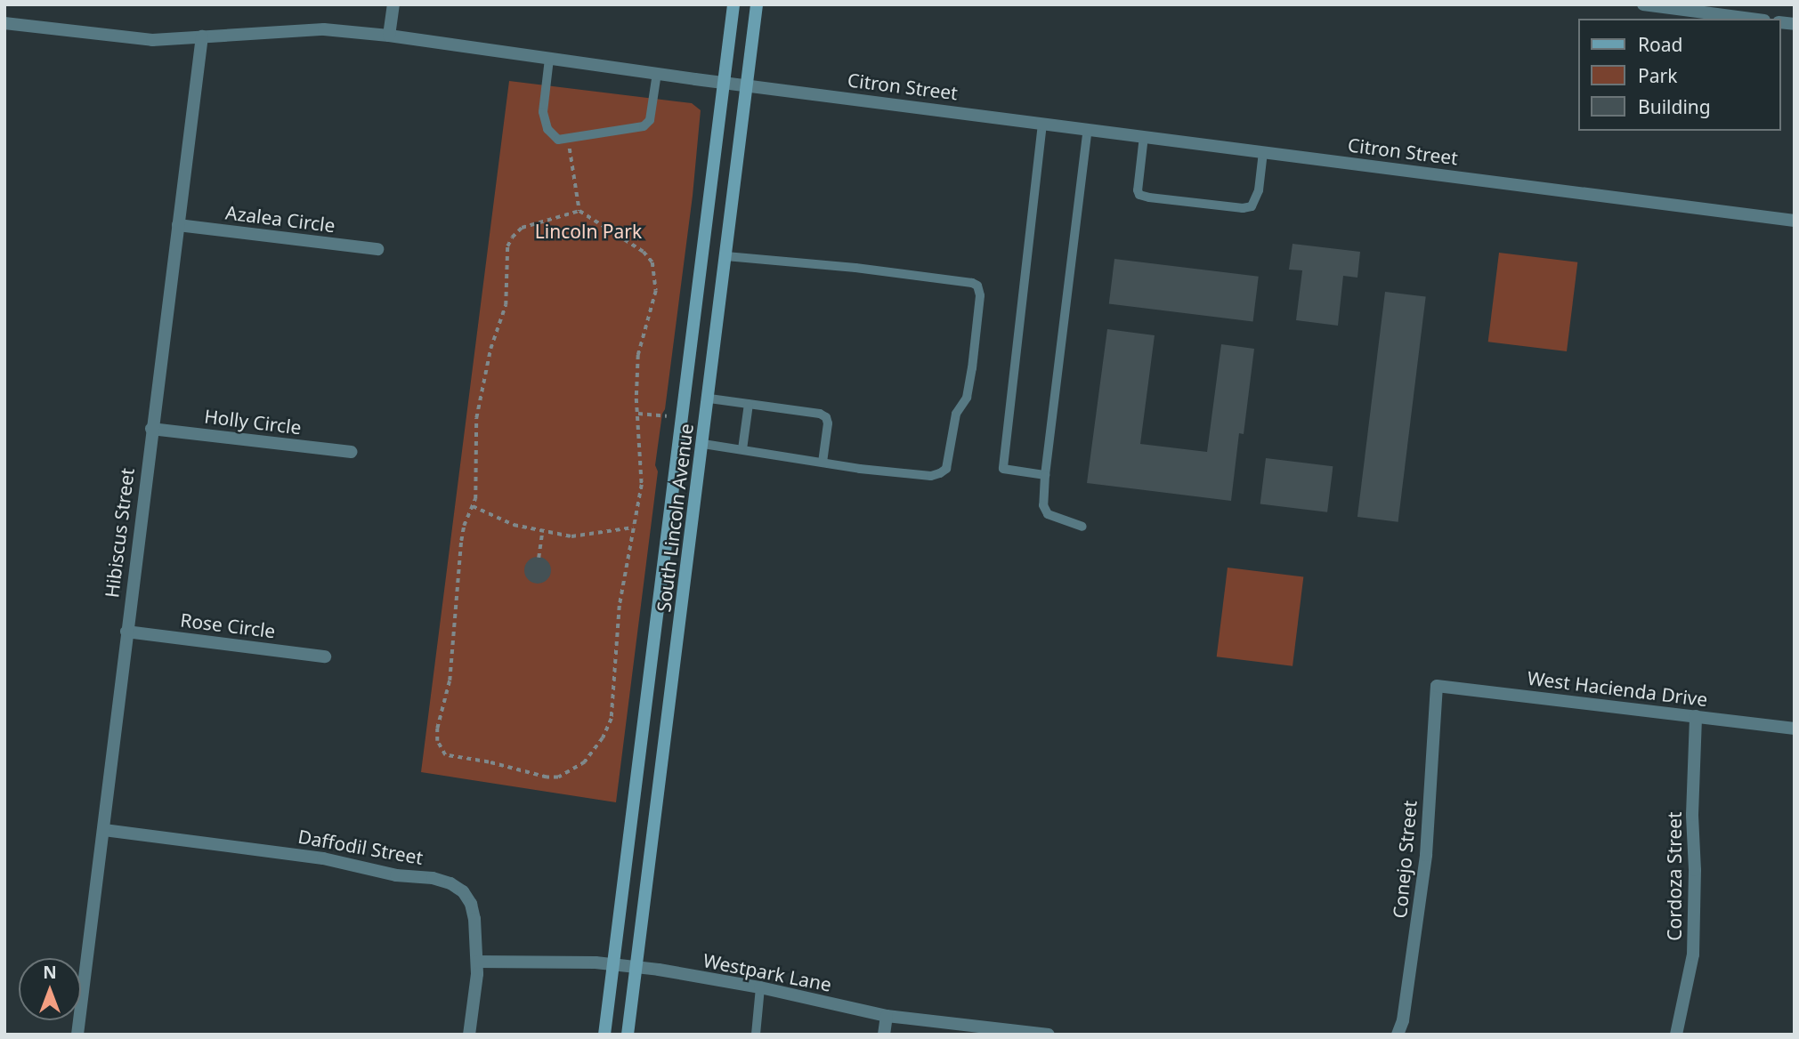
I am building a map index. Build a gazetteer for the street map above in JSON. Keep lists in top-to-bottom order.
{
  "streets": {
    "main road": ["South Lincoln Avenue"],
    "street": [
      "Citron Street",
      "Azalea Circle",
      "Holly Circle",
      "Hibiscus Street",
      "Rose Circle",
      "West Hacienda Drive",
      "Daffodil Street",
      "Conejo Street",
      "Cordoza Street",
      "Westpark Lane"
    ]
  },
  "crossings": [
    ["Citron Street", "South Lincoln Avenue"],
    ["Citron Street", "Hibiscus Street"],
    ["Azalea Circle", "Hibiscus Street"],
    ["Holly Circle", "Hibiscus Street"],
    ["South Lincoln Avenue", "Westpark Lane"],
    ["Hibiscus Street", "Rose Circle"],
    ["Hibiscus Street", "Daffodil Street"],
    ["West Hacienda Drive", "Conejo Street"],
    ["West Hacienda Drive", "Cordoza Street"],
    ["Daffodil Street", "Westpark Lane"]
  ],
  "parks": ["Lincoln Park"],
  "legend": ["Road", "Park", "Building"],
  "north": "top"
}
